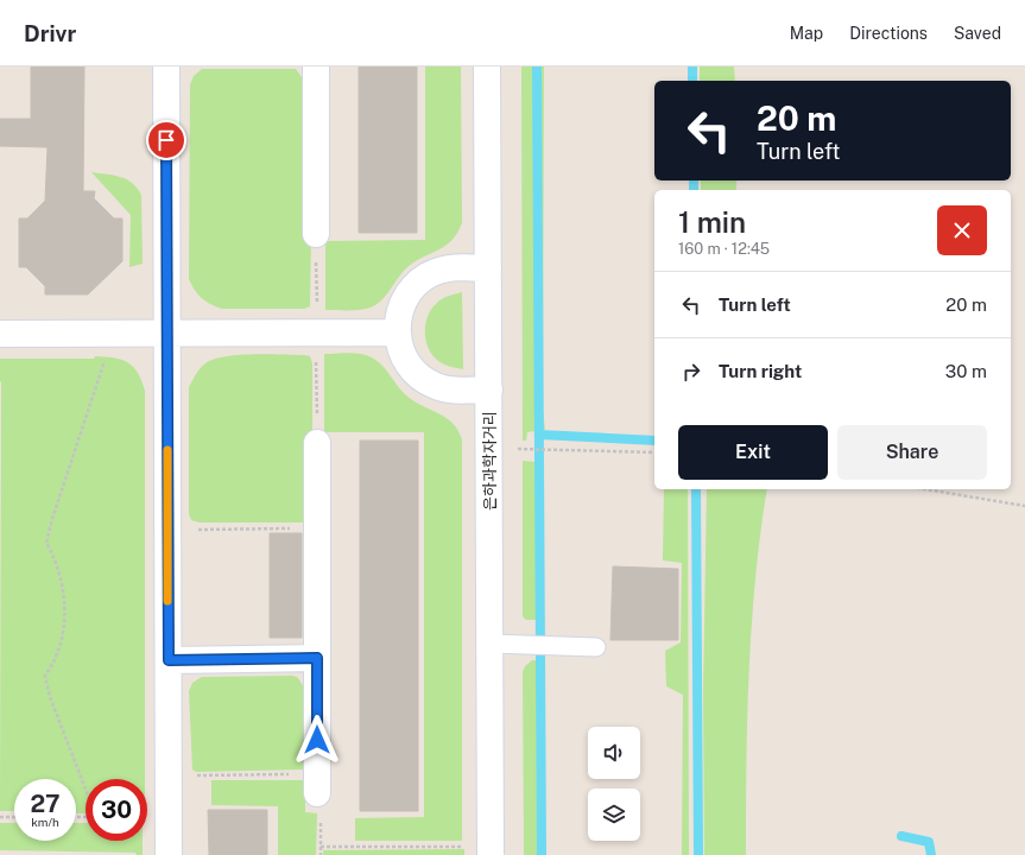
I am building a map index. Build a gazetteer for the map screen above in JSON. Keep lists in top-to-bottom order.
{
  "streets": {
    "street": ["은하과학자거리"]
  },
  "page": {
    "header": "Drivr",
    "nav": ["Map", "Directions", "Saved"],
    "turn": ["20 m", "Turn left"],
    "heading": ["1 min", "160 m · 12:45"],
    "list": [
      {
        "name": "Turn left",
        "value": "20 m"
      },
      {
        "name": "Turn right",
        "value": "30 m"
      }
    ],
    "buttons": ["Exit", "Share"],
    "speed": "27 km/h",
    "limit": "30"
  }
}
